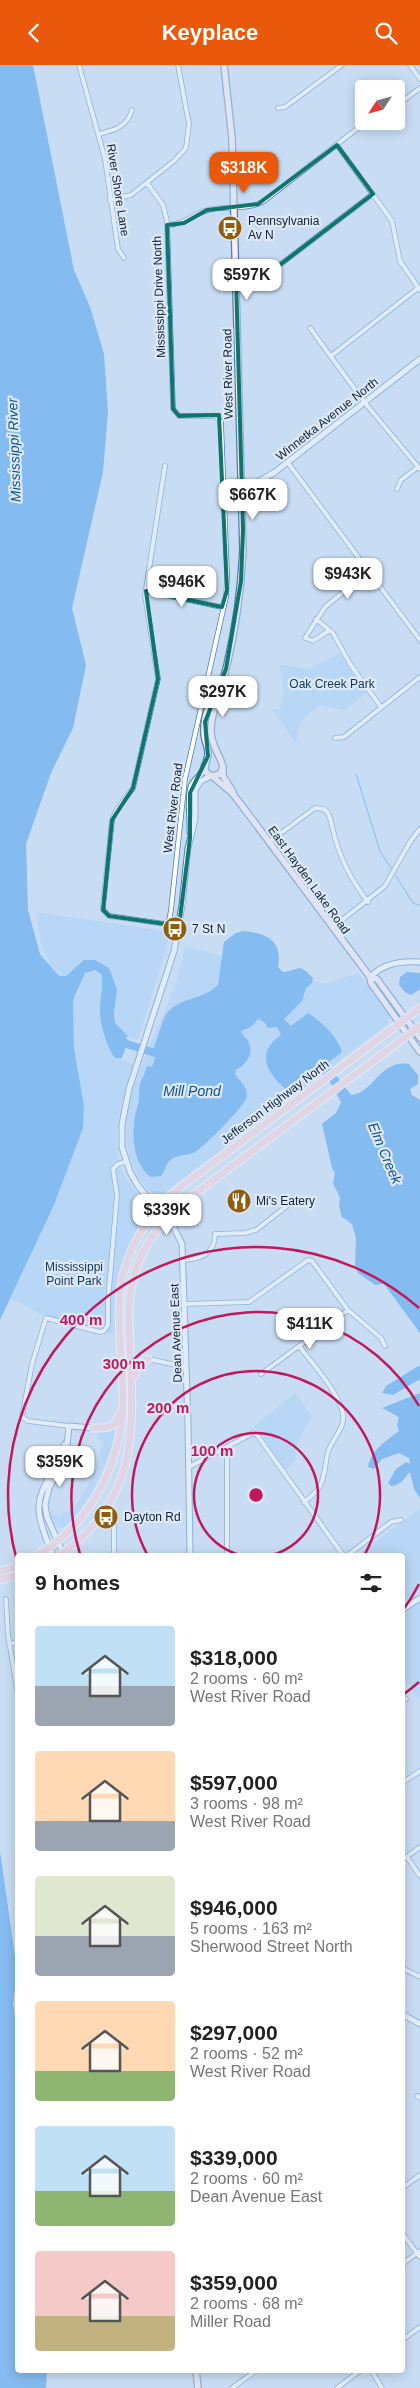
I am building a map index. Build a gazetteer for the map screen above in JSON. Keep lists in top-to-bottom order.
{
  "streets": {
    "highway": ["Jefferson Highway North"],
    "main road": ["West River Road", "East Hayden Lake Road"],
    "street": [
      "River Shore Lane",
      "Mississippi Drive North",
      "Winnetka Avenue North",
      "Dean Avenue East"
    ]
  },
  "crossings": [
    ["Mississippi Drive North", "West River Road"],
    ["West River Road", "Winnetka Avenue North"],
    ["West River Road", "East Hayden Lake Road"],
    ["West River Road", "Jefferson Highway North"],
    ["West River Road", "Dean Avenue East"],
    ["East Hayden Lake Road", "Jefferson Highway North"],
    ["Jefferson Highway North", "Dean Avenue East"]
  ],
  "water": ["Mississippi River", "Mill Pond", "Elm Creek"],
  "parks": ["Oak Creek Park", "Mississippi Point Park"],
  "places": {
    "bus stop": ["Pennsylvania Av N", "7 St N", "Dayton Rd"],
    "restaurant": ["Mi's Eatery"]
  },
  "north": "bottom left",
  "page": {
    "header": "Keyplace",
    "price": [
      "$318K",
      "$597K",
      "$667K",
      "$943K",
      "$946K",
      "$297K",
      "$339K",
      "$411K",
      "$359K"
    ],
    "heading": "9 homes",
    "list": [
      {
        "name": "$318,000",
        "note": "2 rooms · 60 m² · West River Road"
      },
      {
        "name": "$597,000",
        "note": "3 rooms · 98 m² · West River Road"
      },
      {
        "name": "$946,000",
        "note": "5 rooms · 163 m² · Sherwood Street North"
      },
      {
        "name": "$297,000",
        "note": "2 rooms · 52 m² · West River Road"
      },
      {
        "name": "$339,000",
        "note": "2 rooms · 60 m² · Dean Avenue East"
      },
      {
        "name": "$359,000",
        "note": "2 rooms · 68 m² · Miller Road"
      }
    ]
  },
  "rings": [
    "400 m",
    "300 m",
    "200 m",
    "100 m"
  ]
}
